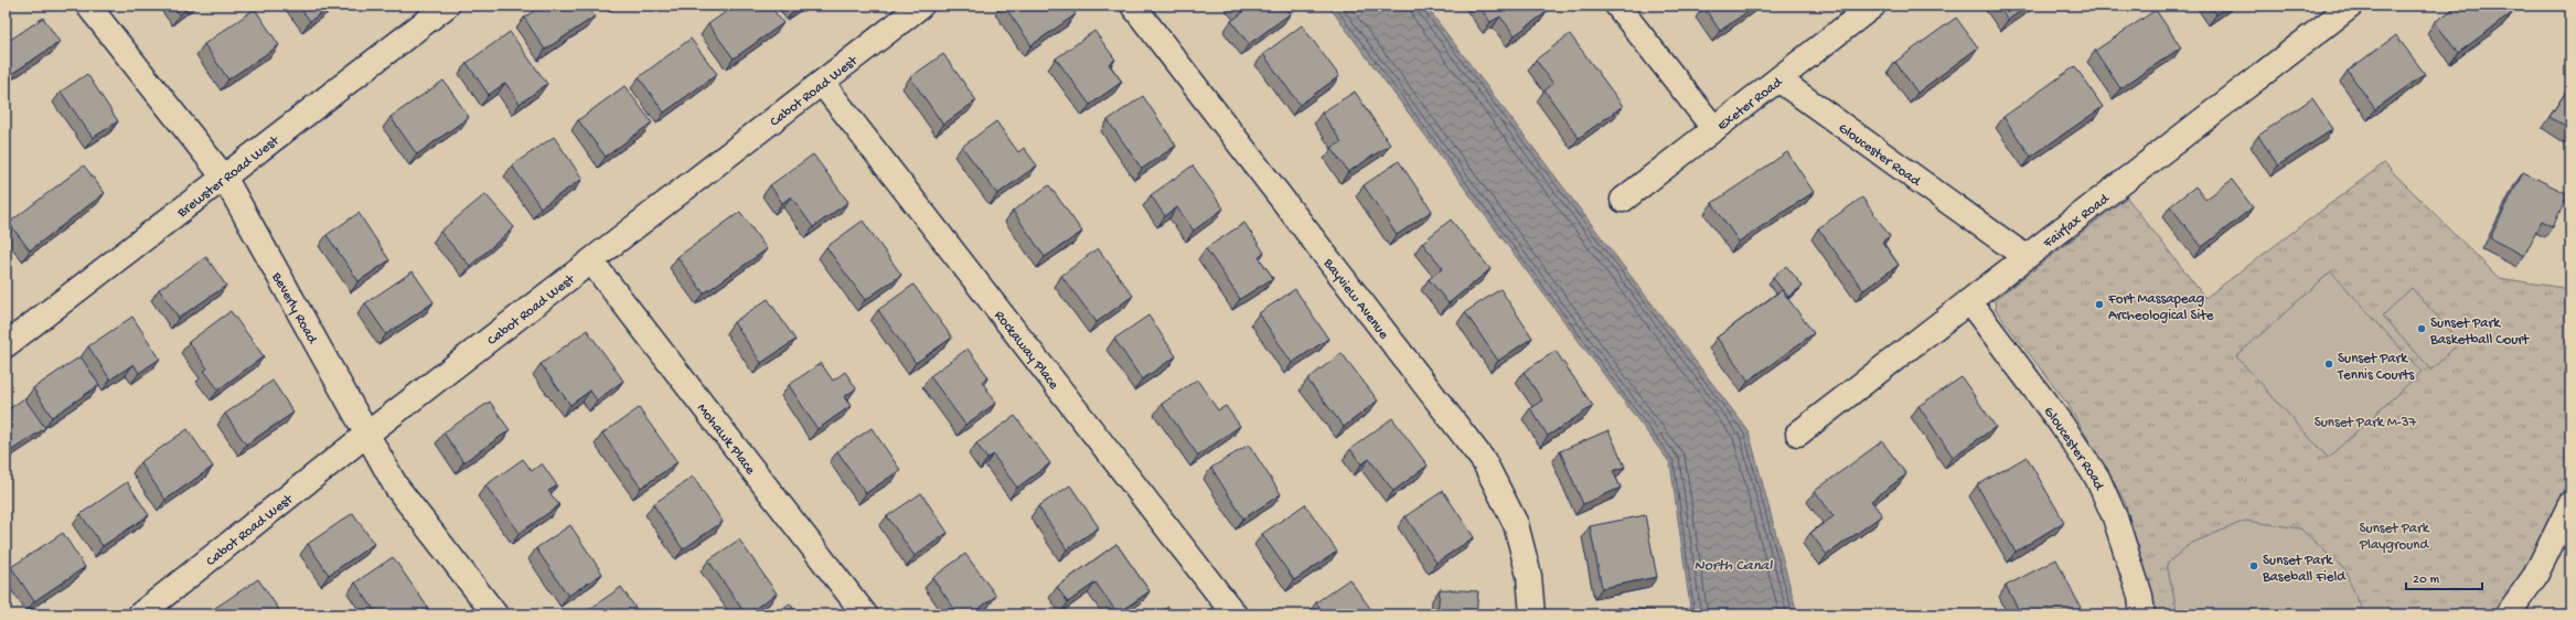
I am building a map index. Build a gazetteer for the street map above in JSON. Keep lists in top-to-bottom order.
{
  "streets": {
    "street": [
      "Cabot Road West",
      "Exeter Road",
      "Gloucester Road",
      "Brewster Road West",
      "Fairfax Road",
      "Bayview Avenue",
      "Beverly Road",
      "Rockaway Place",
      "Mohawk Place"
    ]
  },
  "crossings": [
    ["Cabot Road West", "Beverly Road"],
    ["Cabot Road West", "Rockaway Place"],
    ["Cabot Road West", "Mohawk Place"],
    ["Exeter Road", "Gloucester Road"],
    ["Gloucester Road", "Fairfax Road"],
    ["Brewster Road West", "Beverly Road"]
  ],
  "water": ["North Canal"],
  "parks": ["Sunset Park M-37", "Sunset Park Playground"],
  "places": [
    "Fort Massapeag Archeological Site",
    "Sunset Park Basketball Court",
    "Sunset Park Tennis Courts",
    "Sunset Park Baseball Field"
  ],
  "scale_bar": "20 m"
}
